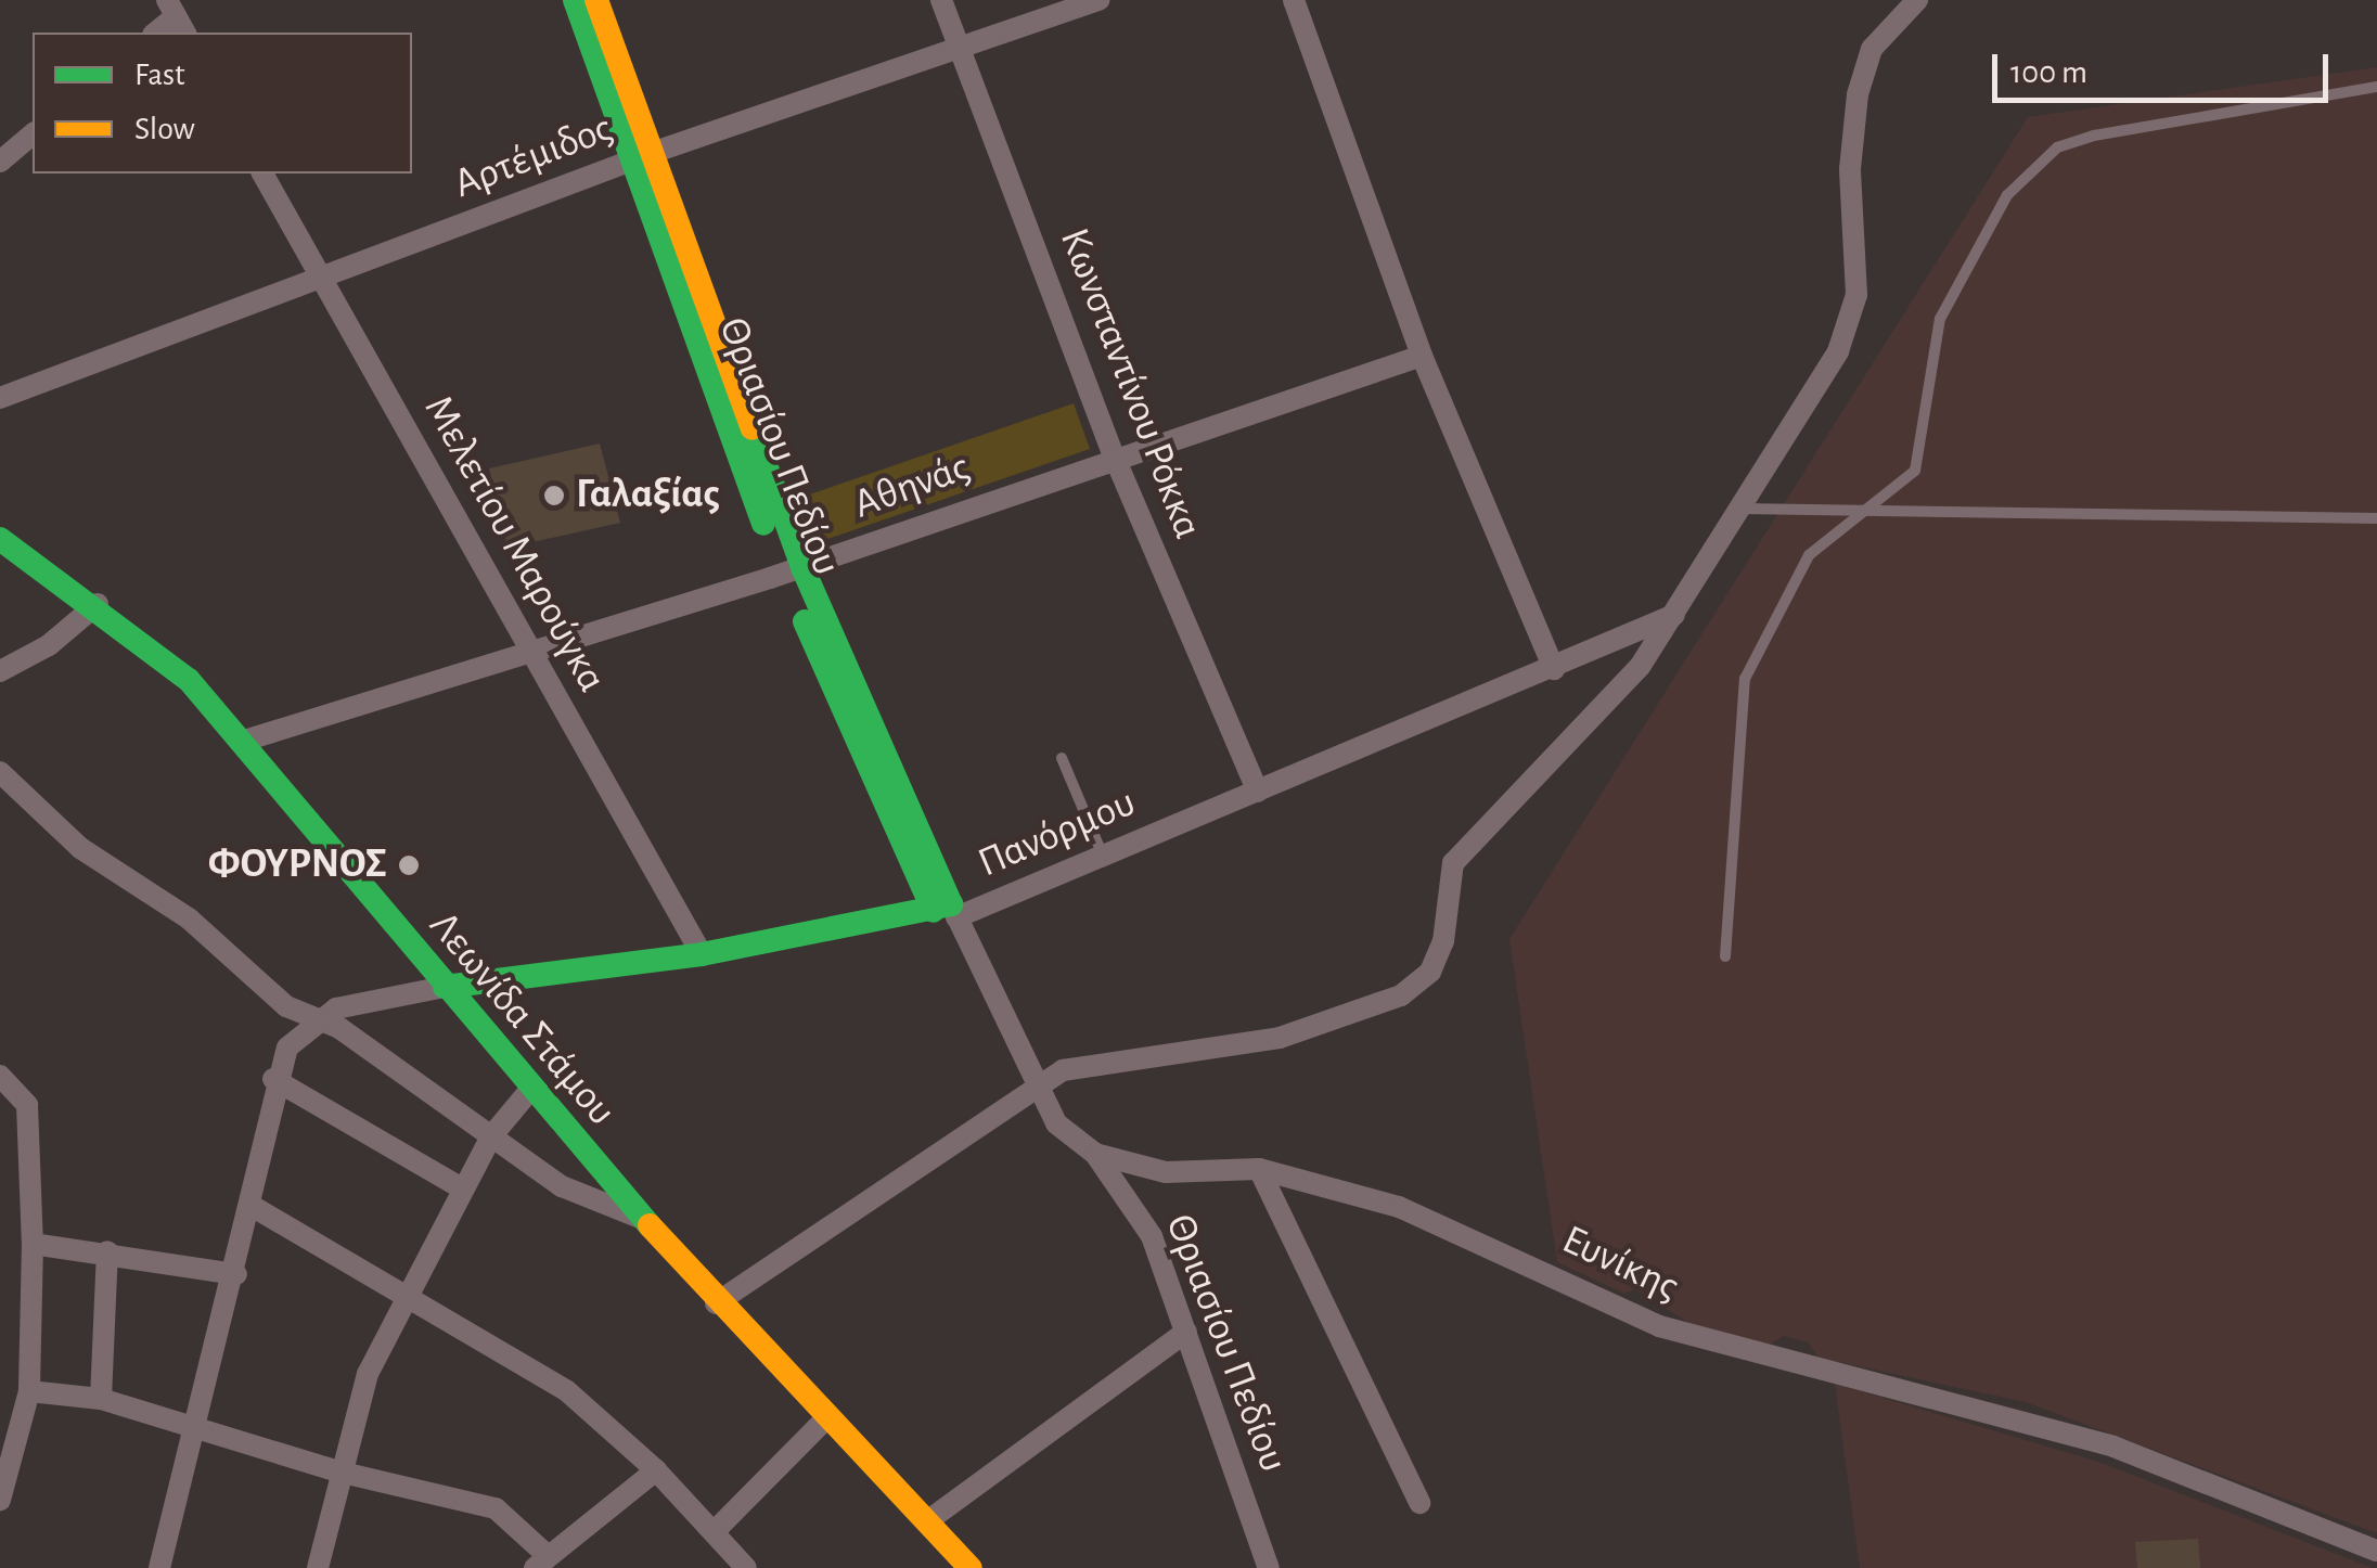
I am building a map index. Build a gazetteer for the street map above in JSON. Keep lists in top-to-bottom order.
{
  "streets": {
    "main road": ["Θριασίου Πεδίου", "Πανόρμου", "Λεωνίδα Στάμου"],
    "street": [
      "Αρτέμιδος",
      "Κωνσταντίνου Ρόκκα",
      "Αθηνάς",
      "Μελετίου Μαρούγκα",
      "Ευνίκης"
    ]
  },
  "crossings": [
    ["Αρτέμιδος", "Κωνσταντίνου Ρόκκα"],
    ["Αρτέμιδος", "Θριασίου Πεδίου"],
    ["Αρτέμιδος", "Μελετίου Μαρούγκα"],
    ["Κωνσταντίνου Ρόκκα", "Αθηνάς"],
    ["Κωνσταντίνου Ρόκκα", "Πανόρμου"],
    ["Θριασίου Πεδίου", "Αθηνάς"],
    ["Θριασίου Πεδίου", "Πανόρμου"],
    ["Θριασίου Πεδίου", "Ευνίκης"],
    ["Αθηνάς", "Μελετίου Μαρούγκα"],
    ["Αθηνάς", "Λεωνίδα Στάμου"],
    ["Μελετίου Μαρούγκα", "Πανόρμου"],
    ["Πανόρμου", "Λεωνίδα Στάμου"],
    ["Πανόρμου", "Ευνίκης"]
  ],
  "places": ["Γαλαξίας", "ΦΟΥΡΝΟΣ"],
  "legend": ["Fast", "Slow"],
  "scale_bar": "100 m"
}
